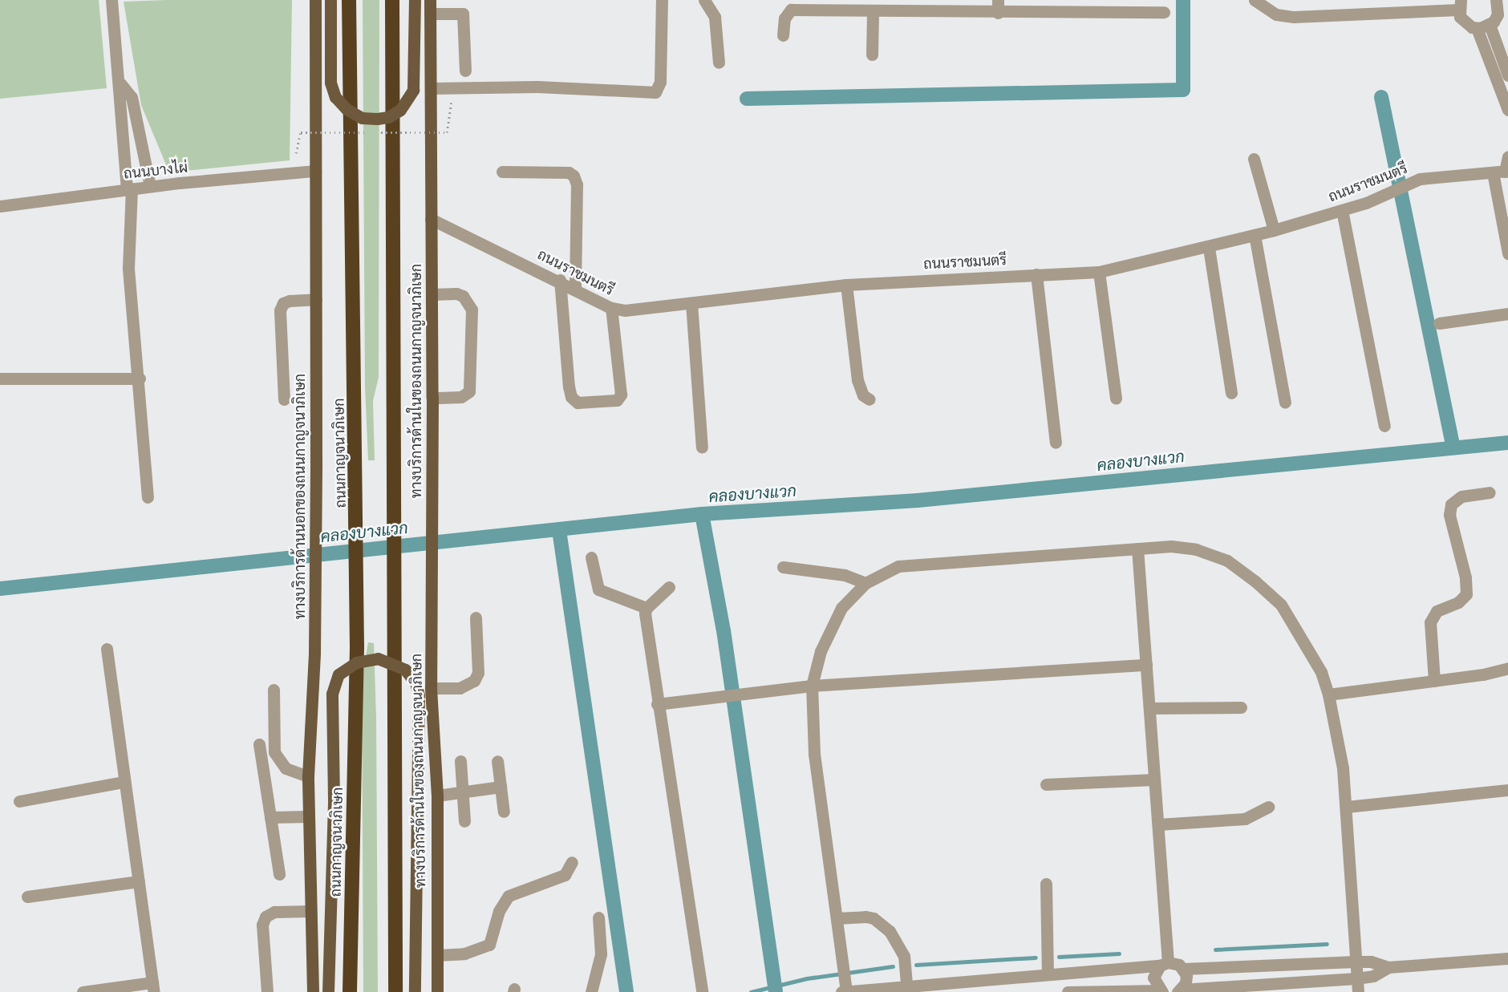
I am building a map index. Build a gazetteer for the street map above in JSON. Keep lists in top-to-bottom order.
{
  "streets": {
    "highway": ["ถนนกาญจนาภิเษก"],
    "main road": ["ทางบริการด้านในของถนนกาญจนาภิเษก", "ทางบริการด้านนอกของถนนกาญจนาภิเษก"],
    "street": ["ถนนบางไผ่", "ถนนราชมนตรี"]
  },
  "crossings": [
    ["ถนนบางไผ่", "ทางบริการด้านนอกของถนนกาญจนาภิเษก"],
    ["ถนนราชมนตรี", "ทางบริการด้านในของถนนกาญจนาภิเษก"]
  ],
  "water": ["คลองบางแวก"]
}
